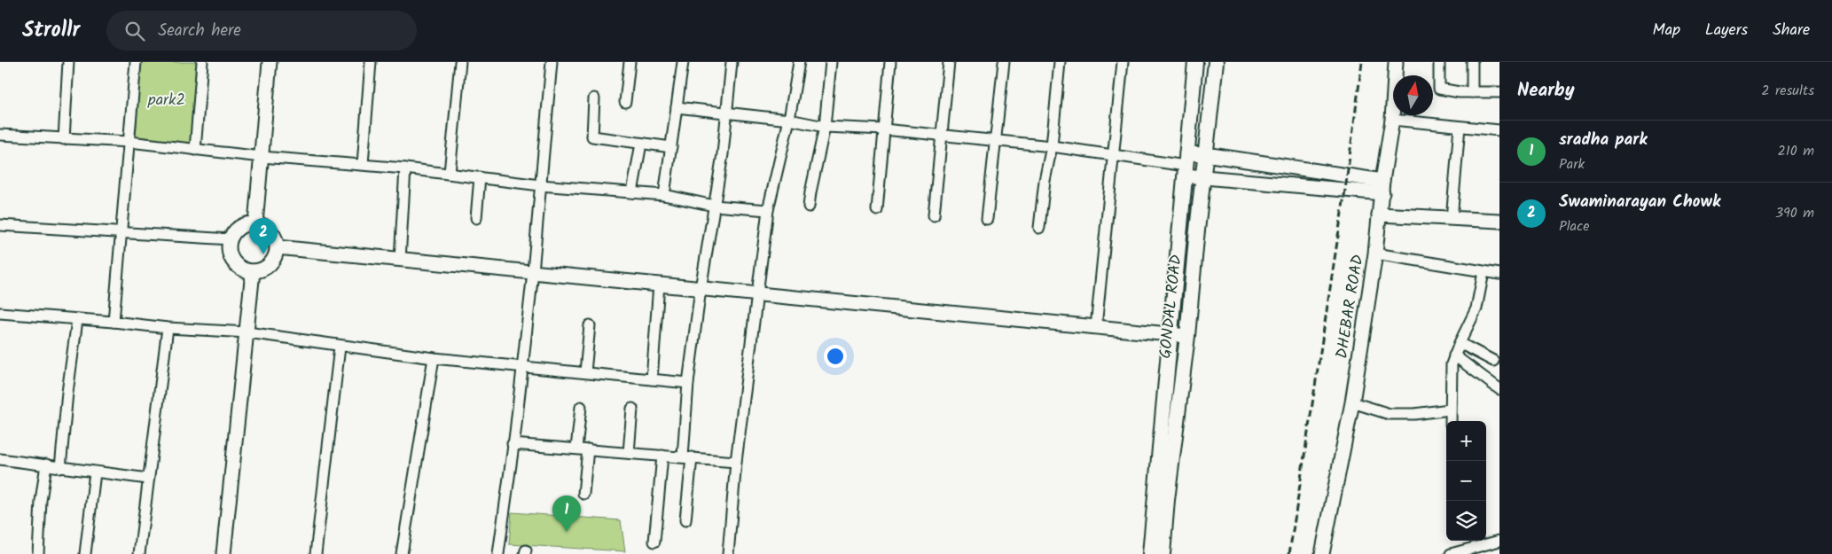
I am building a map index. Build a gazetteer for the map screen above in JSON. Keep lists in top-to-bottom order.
{
  "streets": {
    "main road": ["GONDAL ROAD"],
    "street": ["DHEBAR ROAD"]
  },
  "parks": ["park2"],
  "north": "top",
  "page": {
    "header": "Strollr",
    "search": "Search here",
    "nav": ["Map", "Layers", "Share"],
    "heading": ["Nearby", "2 results"],
    "list": [
      {
        "mark": "1",
        "name": "sradha park",
        "note": "Park",
        "value": "210 m"
      },
      {
        "mark": "2",
        "name": "Swaminarayan Chowk",
        "note": "Place",
        "value": "390 m"
      }
    ],
    "pins": ["2", "1"],
    "map_buttons": ["+", "−"]
  }
}
